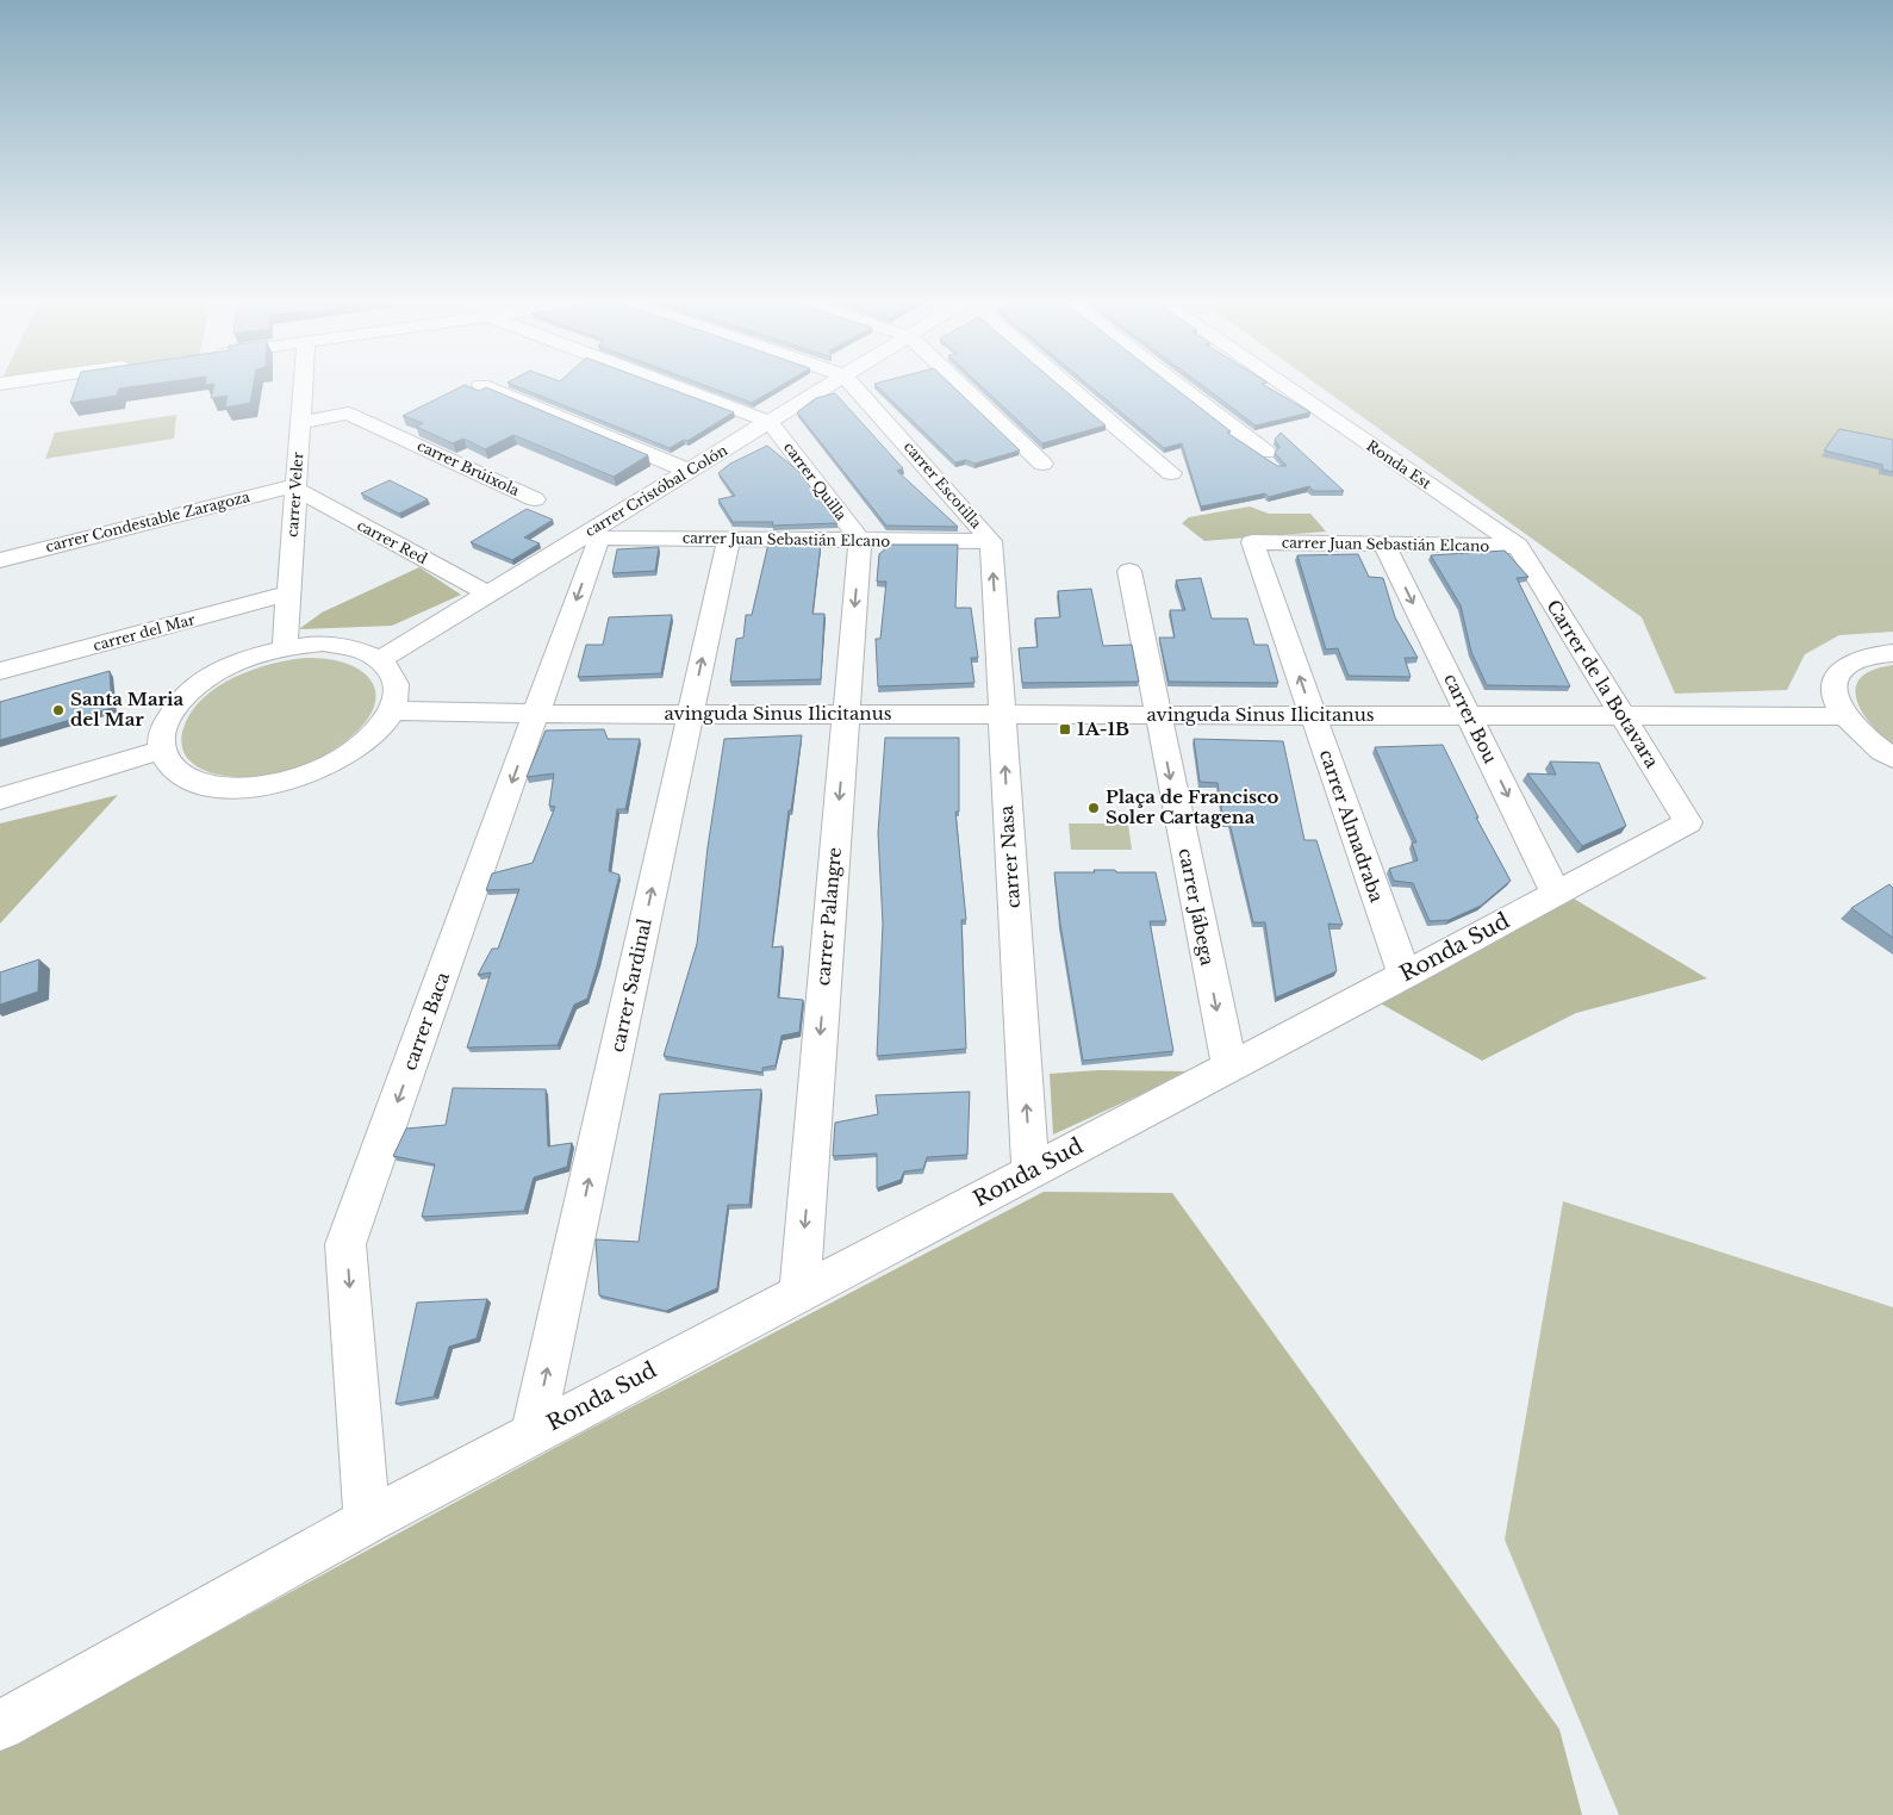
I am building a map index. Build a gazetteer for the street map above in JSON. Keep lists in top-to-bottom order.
{
  "streets": {
    "street": [
      "Ronda Est",
      "carrer Brúixola",
      "carrer Quilla",
      "carrer Escotilla",
      "carrer Cristóbal Colón",
      "carrer Veler",
      "carrer Condestable Zaragoza",
      "carrer Juan Sebastián Elcano",
      "carrer Red",
      "carrer del Mar",
      "Carrer de la Botavara",
      "avinguda Sinus Ilicitanus",
      "carrer Bou",
      "carrer Almadraba",
      "carrer Nasa",
      "carrer Jábega",
      "carrer Palangre",
      "Ronda Sud",
      "carrer Sardinal",
      "carrer Baca"
    ]
  },
  "crossings": [
    ["Ronda Est", "carrer Juan Sebastián Elcano"],
    ["Ronda Est", "Carrer de la Botavara"],
    ["carrer Brúixola", "carrer Veler"],
    ["carrer Quilla", "carrer Cristóbal Colón"],
    ["carrer Quilla", "carrer Juan Sebastián Elcano"],
    ["carrer Quilla", "carrer Palangre"],
    ["carrer Escotilla", "carrer Juan Sebastián Elcano"],
    ["carrer Escotilla", "carrer Nasa"],
    ["carrer Cristóbal Colón", "carrer Juan Sebastián Elcano"],
    ["carrer Cristóbal Colón", "carrer Red"],
    ["carrer Cristóbal Colón", "carrer Baca"],
    ["carrer Veler", "carrer Condestable Zaragoza"],
    ["carrer Veler", "carrer Red"],
    ["carrer Veler", "carrer del Mar"],
    ["carrer Condestable Zaragoza", "carrer Red"],
    ["carrer Juan Sebastián Elcano", "Carrer de la Botavara"],
    ["carrer Juan Sebastián Elcano", "carrer Bou"],
    ["carrer Juan Sebastián Elcano", "carrer Almadraba"],
    ["carrer Juan Sebastián Elcano", "carrer Nasa"],
    ["carrer Juan Sebastián Elcano", "carrer Palangre"],
    ["carrer Juan Sebastián Elcano", "carrer Sardinal"],
    ["carrer Juan Sebastián Elcano", "carrer Baca"],
    ["Carrer de la Botavara", "avinguda Sinus Ilicitanus"],
    ["Carrer de la Botavara", "Ronda Sud"],
    ["avinguda Sinus Ilicitanus", "carrer Bou"],
    ["avinguda Sinus Ilicitanus", "carrer Almadraba"],
    ["avinguda Sinus Ilicitanus", "carrer Nasa"],
    ["avinguda Sinus Ilicitanus", "carrer Jábega"],
    ["avinguda Sinus Ilicitanus", "carrer Palangre"],
    ["avinguda Sinus Ilicitanus", "carrer Sardinal"],
    ["avinguda Sinus Ilicitanus", "carrer Baca"],
    ["carrer Bou", "Ronda Sud"],
    ["carrer Almadraba", "Ronda Sud"],
    ["carrer Nasa", "Ronda Sud"],
    ["carrer Jábega", "Ronda Sud"],
    ["carrer Palangre", "Ronda Sud"],
    ["Ronda Sud", "carrer Sardinal"],
    ["Ronda Sud", "carrer Baca"]
  ],
  "one_way": [
    "carrer Bou",
    "carrer Almadraba",
    "carrer Nasa",
    "carrer Jábega",
    "carrer Palangre",
    "carrer Sardinal",
    "carrer Baca"
  ],
  "places": {
    "other": ["Santa Maria del Mar", "Plaça de Francisco Soler Cartagena"],
    "transit": ["1A-1B"]
  }
}
